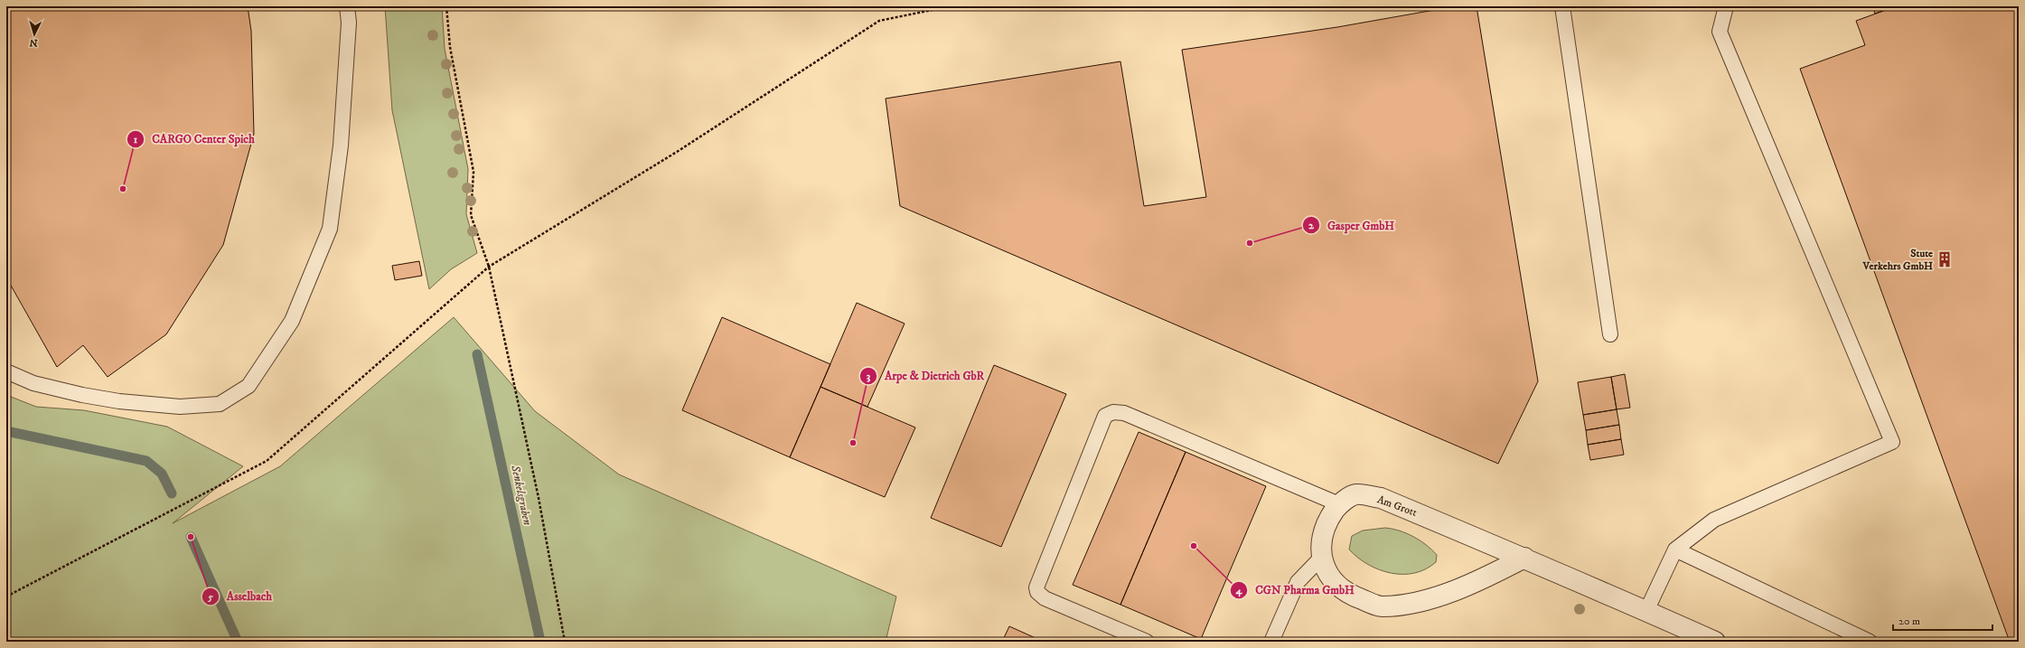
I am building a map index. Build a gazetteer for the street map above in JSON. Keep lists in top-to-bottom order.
{
  "streets": {
    "street": ["Am Grott"]
  },
  "water": ["Senkelsgraben"],
  "places": {
    "other": [
      "CARGO Center Spich",
      "Gasper GmbH",
      "Arpe & Dietrich GbR",
      "Asselbach",
      "CGN Pharma GmbH"
    ],
    "building": ["Stute Verkehrs GmbH"]
  },
  "scale_bar": "20 m",
  "north": "bottom"
}
